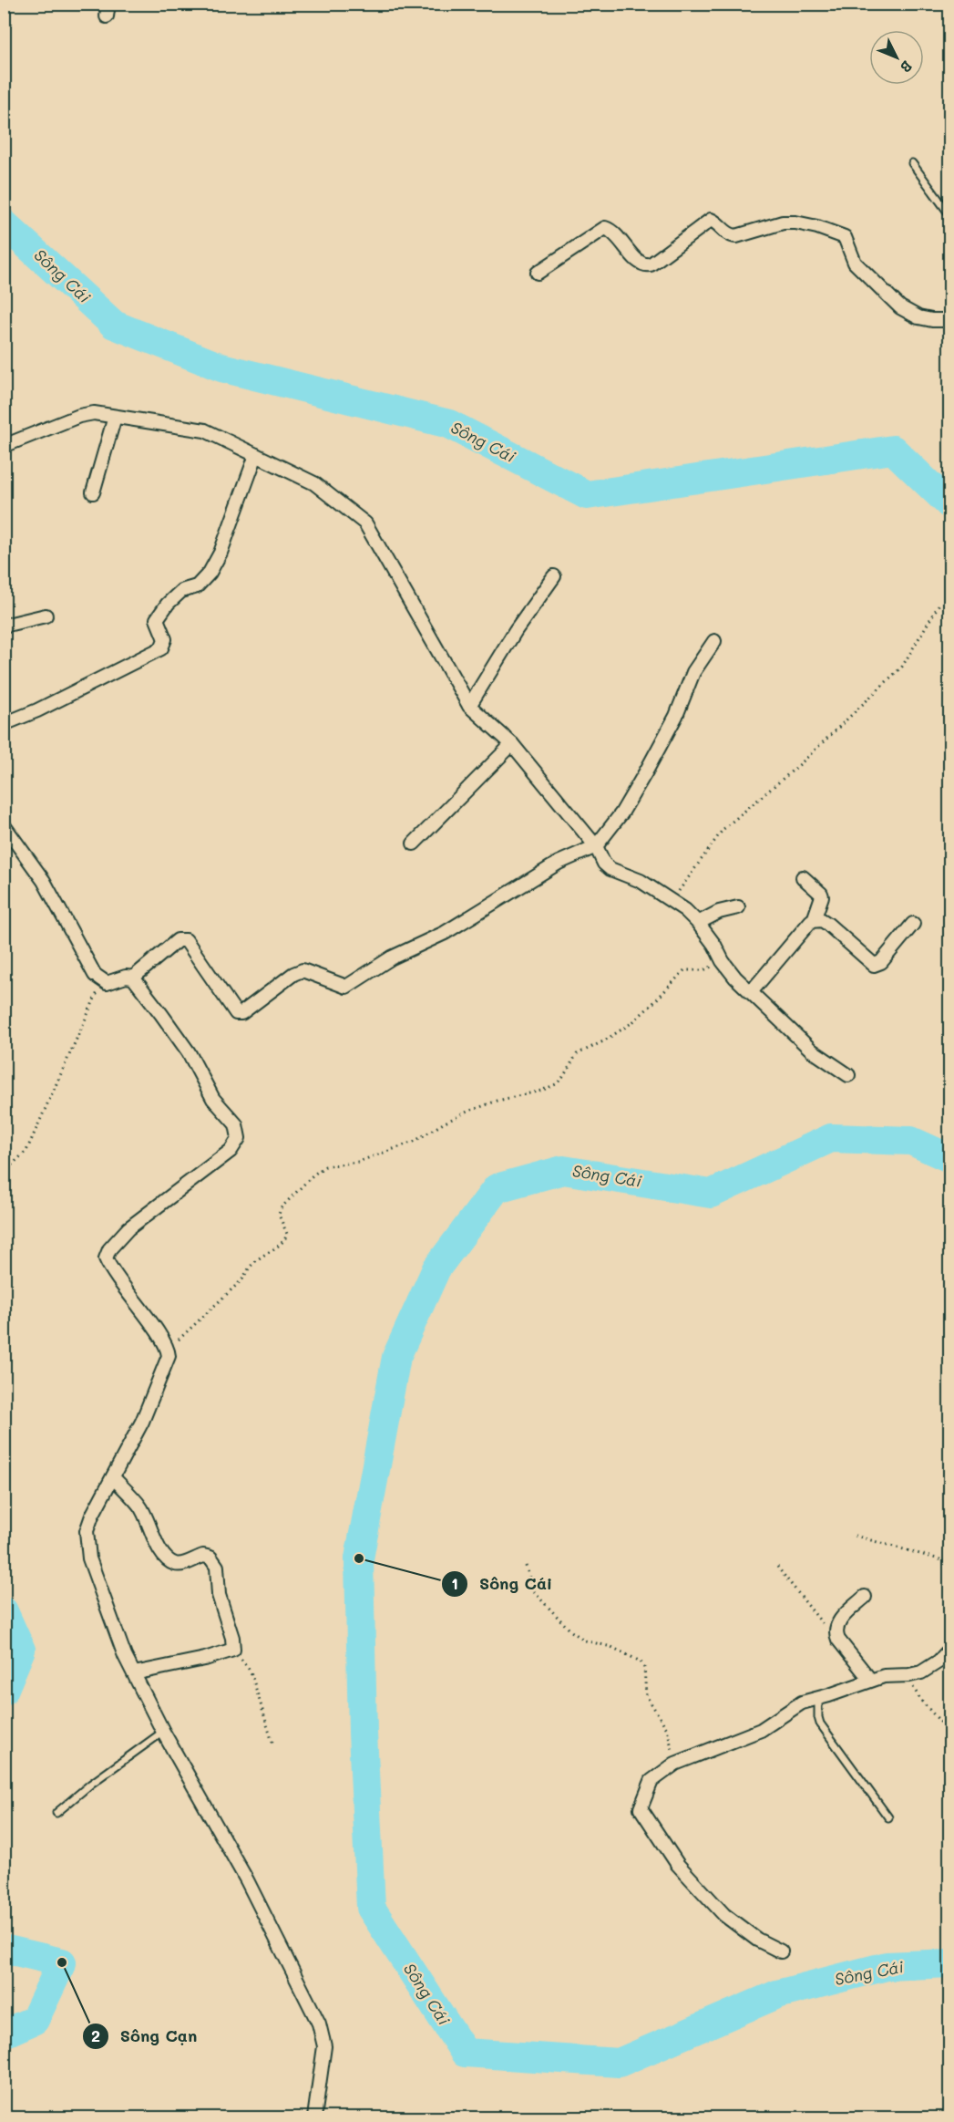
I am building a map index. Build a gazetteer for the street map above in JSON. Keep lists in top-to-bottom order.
{
  "water": ["Sông Cái"],
  "places": ["Sông Cái", "Sông Cạn"],
  "north": "bottom right"
}
